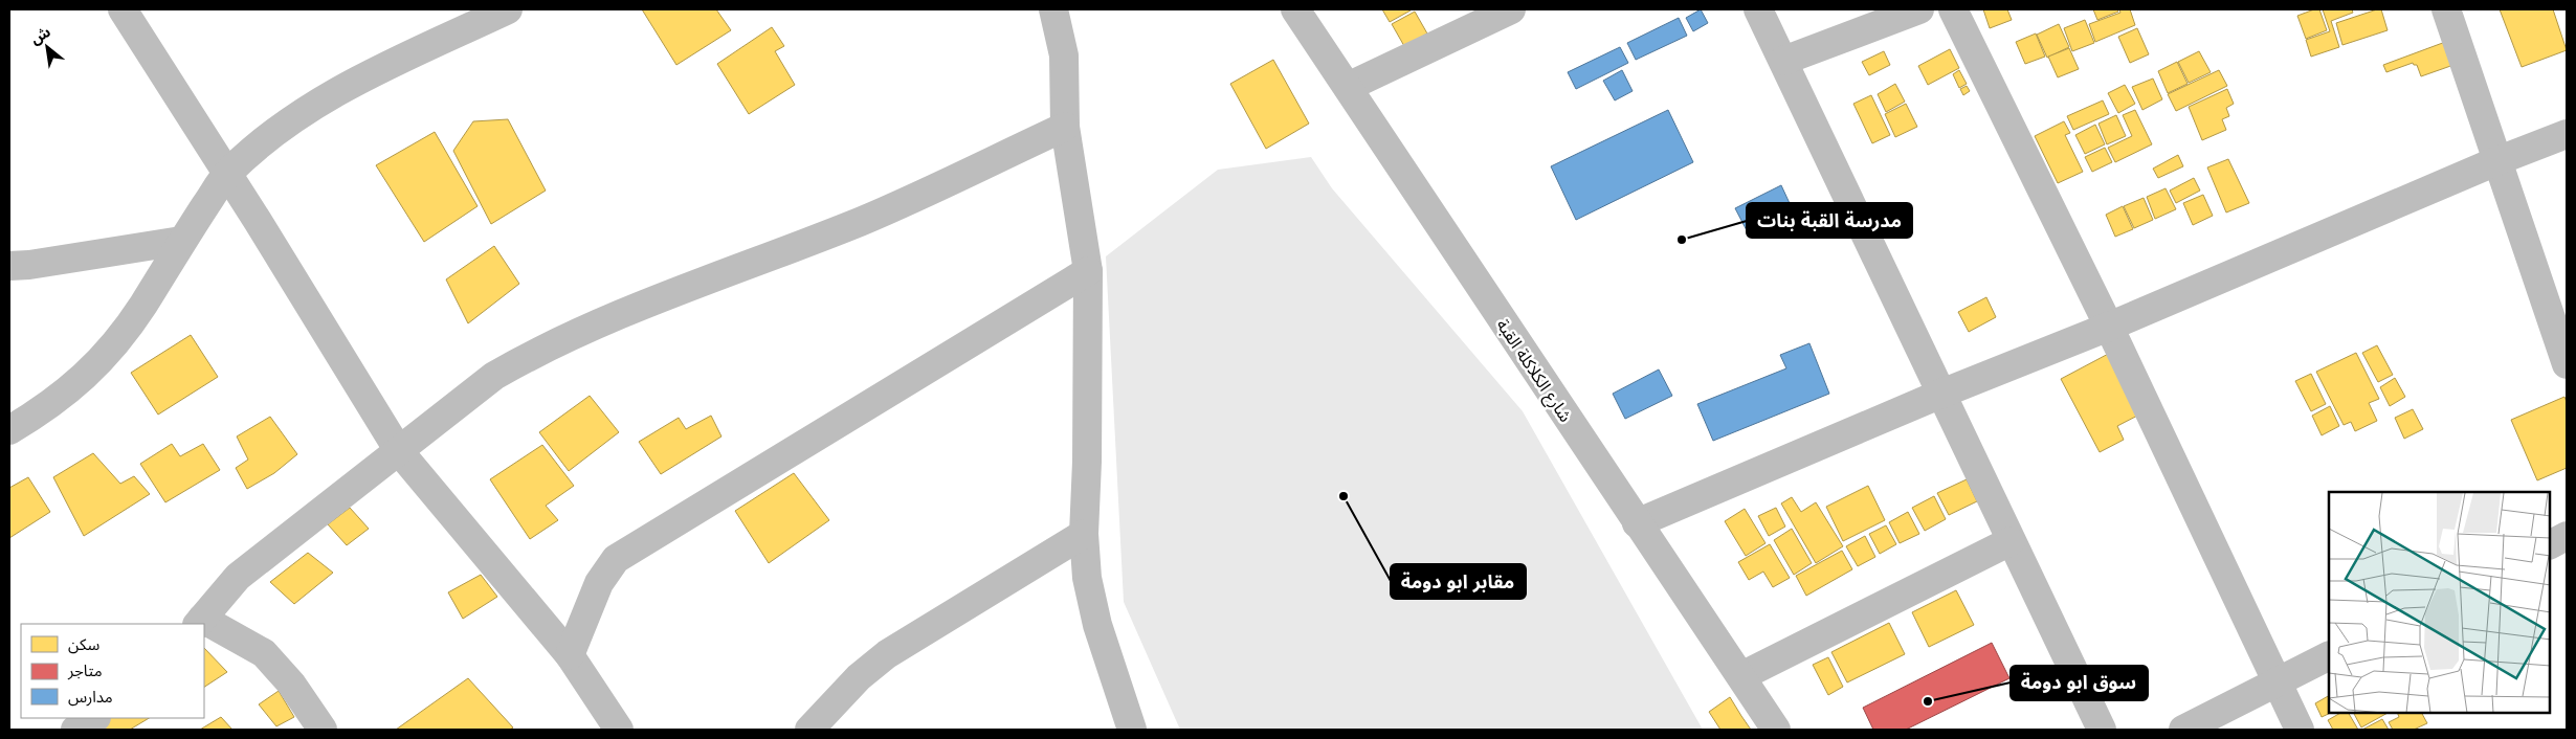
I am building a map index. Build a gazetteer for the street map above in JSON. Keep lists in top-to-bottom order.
{
  "streets": {
    "street": ["شارع الكلاكلة القبة"]
  },
  "places": ["مدرسة القبة بنات", "مقابر ابو دومة", "سوق ابو دومة"],
  "legend": ["سكن", "متاجر", "مدارس"],
  "north": "top left"
}
